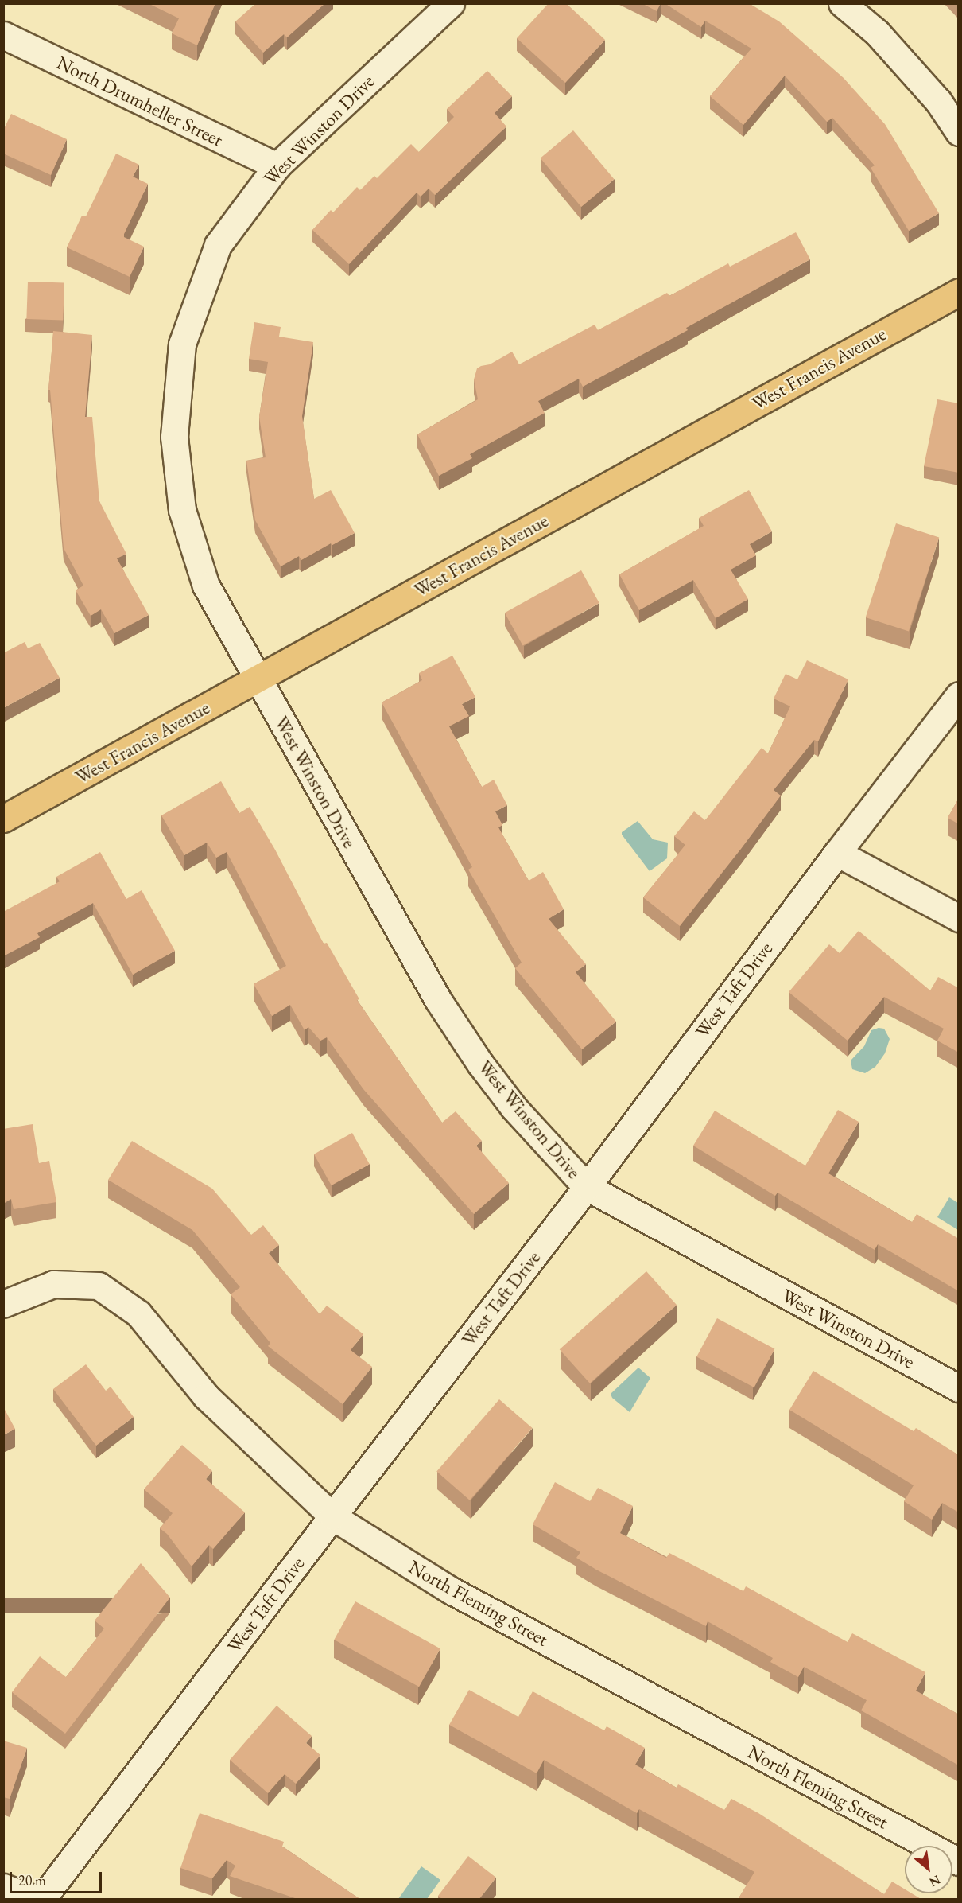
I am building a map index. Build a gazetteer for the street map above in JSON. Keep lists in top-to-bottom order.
{
  "streets": {
    "main road": ["West Francis Avenue"],
    "street": [
      "North Drumheller Street",
      "West Winston Drive",
      "West Taft Drive",
      "North Fleming Street"
    ]
  },
  "crossings": [
    ["North Drumheller Street", "West Winston Drive"],
    ["West Winston Drive", "West Francis Avenue"],
    ["West Winston Drive", "West Taft Drive"],
    ["West Taft Drive", "North Fleming Street"]
  ],
  "scale_bar": "20 m",
  "north": "bottom right"
}
